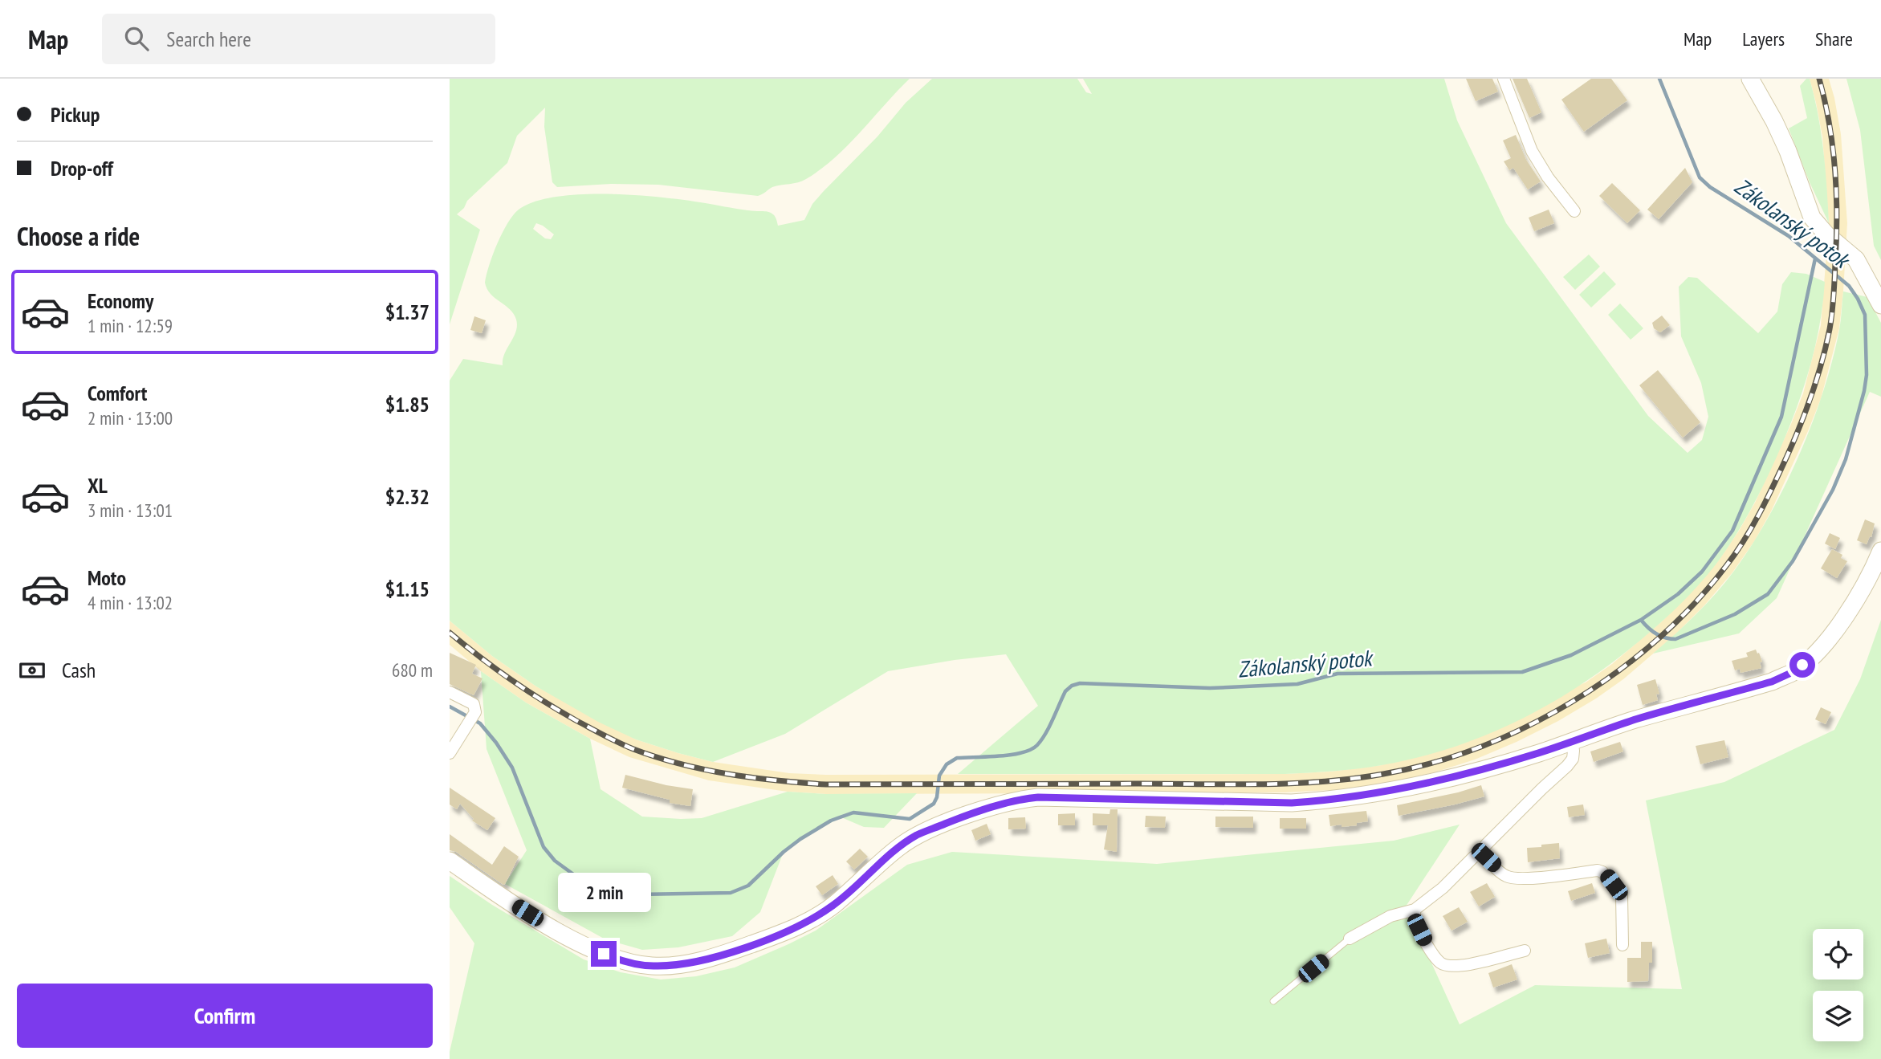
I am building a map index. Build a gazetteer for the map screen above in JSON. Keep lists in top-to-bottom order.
{
  "water": ["Zákolanský potok"],
  "page": {
    "header": "Map",
    "search": "Search here",
    "nav": ["Map", "Layers", "Share"],
    "banner": ["Pickup", "Drop-off"],
    "heading": "Choose a ride",
    "list": [
      {
        "name": "Economy",
        "note": "1 min · 12:59",
        "value": "$1.37"
      },
      {
        "name": "Comfort",
        "note": "2 min · 13:00",
        "value": "$1.85"
      },
      {
        "name": "XL",
        "note": "3 min · 13:01",
        "value": "$2.32"
      },
      {
        "name": "Moto",
        "note": "4 min · 13:02",
        "value": "$1.15"
      }
    ],
    "pay": ["Cash", "680 m"],
    "bubble": "2 min",
    "buttons": "Confirm"
  }
}
